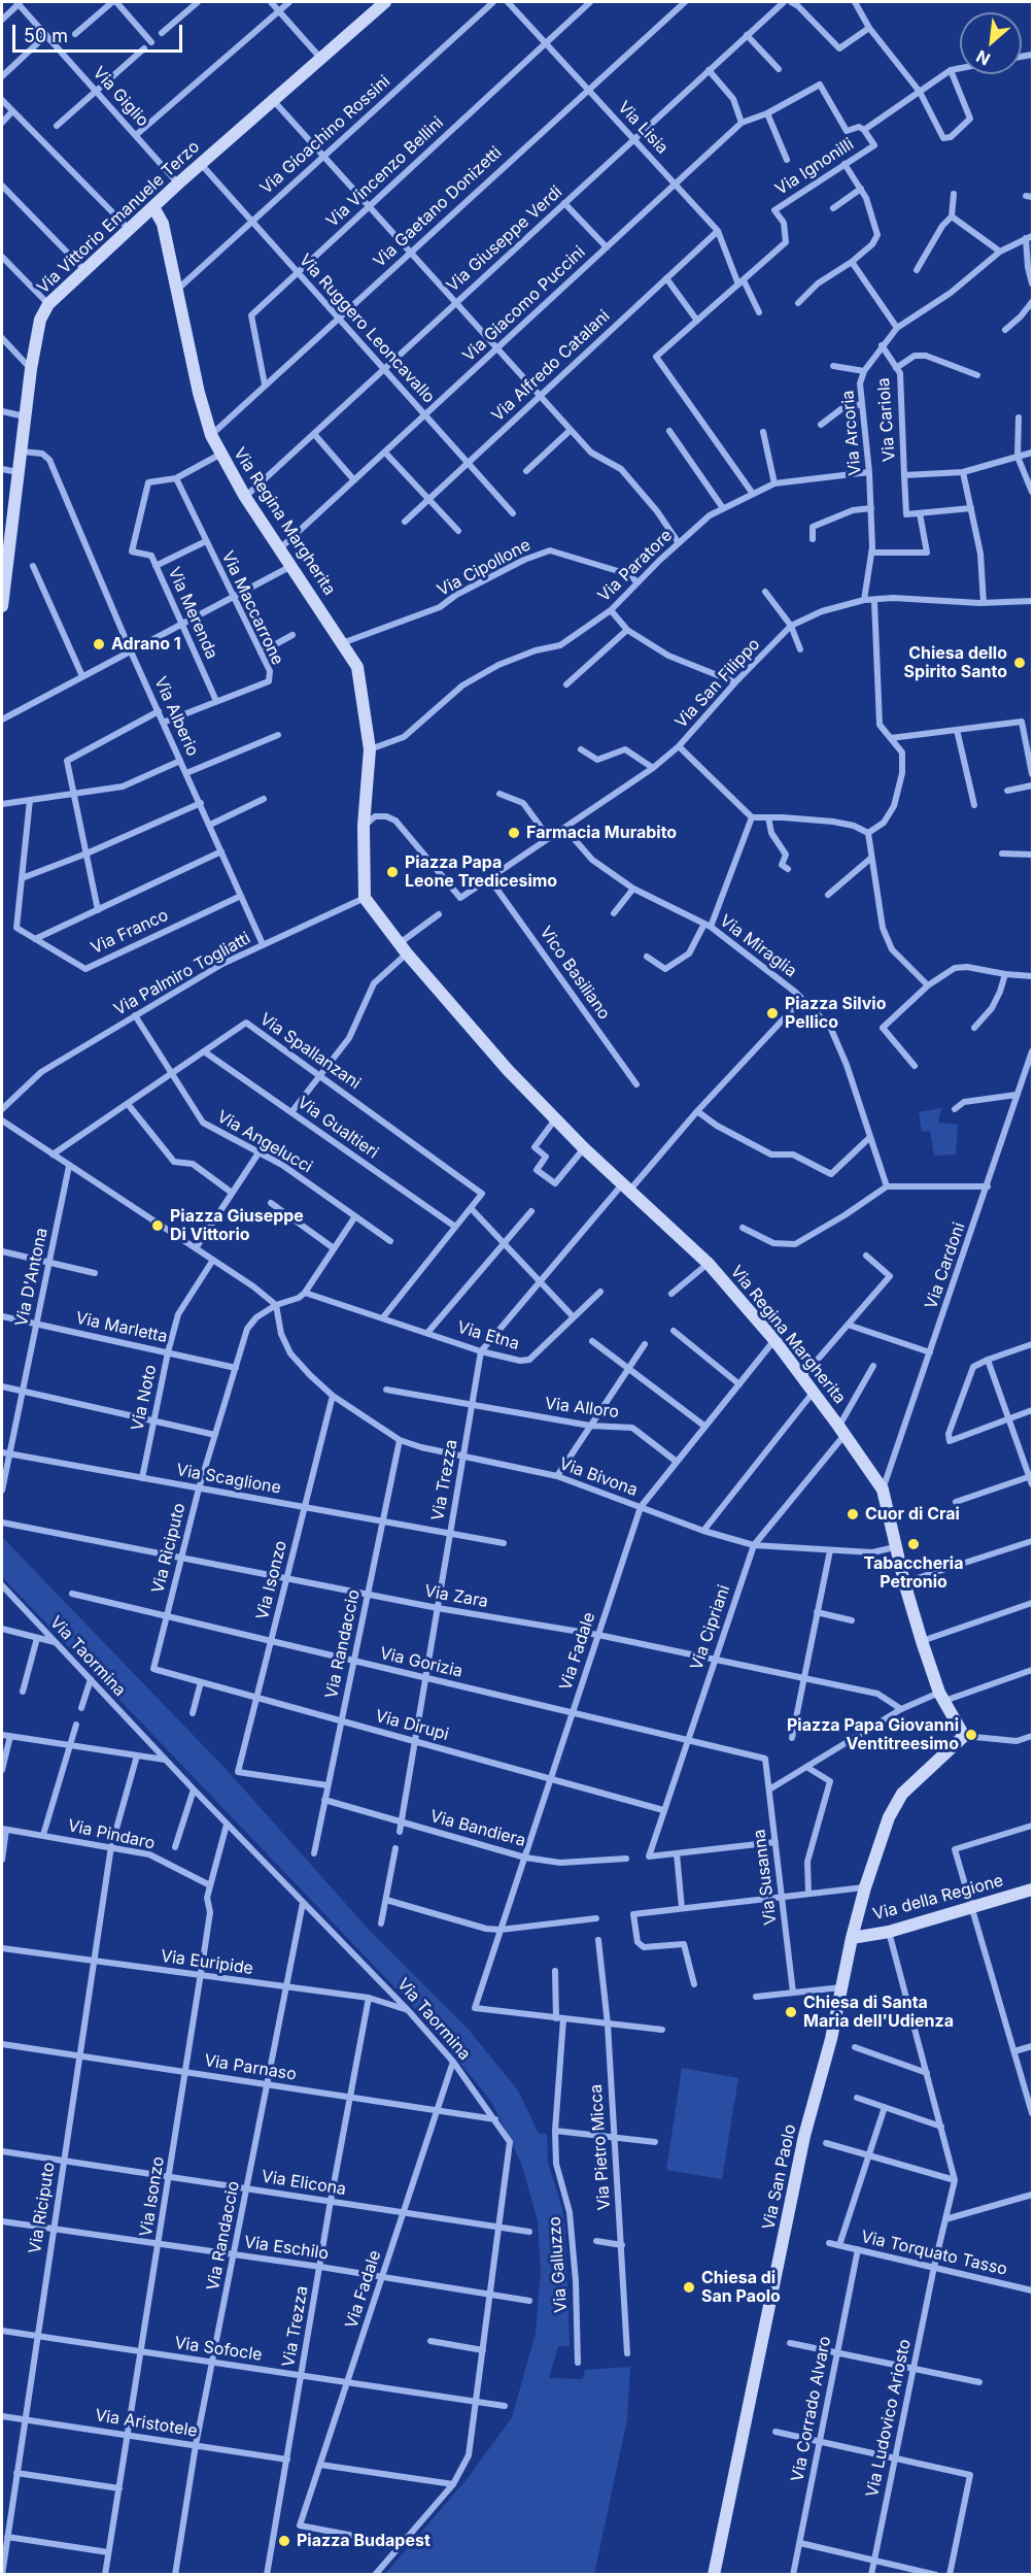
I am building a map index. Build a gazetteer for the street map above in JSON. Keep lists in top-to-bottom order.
{
  "streets": {
    "street": [
      "Via Giglio",
      "Via Lisia",
      "Via Gioachino Rossini",
      "Via Ignonilli",
      "Via Vincenzo Bellini",
      "Via Gaetano Donizetti",
      "Via Vittorio Emanuele Terzo",
      "Via Giuseppe Verdi",
      "Via Giacomo Puccini",
      "Via Ruggero Leoncavallo",
      "Via Alfredo Catalani",
      "Via Cariola",
      "Via Arcoria",
      "Via Regina Margherita",
      "Via Paratore",
      "Via Cipollone",
      "Via Maccarrone",
      "Via Merenda",
      "Via San Filippo",
      "Via Alberio",
      "Via Franco",
      "Via Miraglia",
      "Vico Basiliano",
      "Via Palmiro Togliatti",
      "Via Spallanzani",
      "Via Gualtieri",
      "Via Angelucci",
      "Via Cardoni",
      "Via D'Antona",
      "Via Marletta",
      "Via Etna",
      "Via Noto",
      "Via Alloro",
      "Via Bivona",
      "Via Scaglione",
      "Via Trezza",
      "Via Riciputo",
      "Via Isonzo",
      "Via Zara",
      "Via Cipriani",
      "Via Randaccio",
      "Via Fadale",
      "Via Taormina",
      "Via Gorizia",
      "Via Dirupi",
      "Via Bandiera",
      "Via Pindaro",
      "Via Susanna",
      "Via della Regione",
      "Via Euripide",
      "Via Parnaso",
      "Via Pietro Micca",
      "Via San Paolo",
      "Via Elicona",
      "Via Eschilo",
      "Via Torquato Tasso",
      "Via Galluzzo",
      "Via Sofocle",
      "Via Corrado Alvaro",
      "Via Ludovico Ariosto",
      "Via Aristotele"
    ]
  },
  "crossings": [
    ["Via Giglio", "Via Vittorio Emanuele Terzo"],
    ["Via Lisia", "Via Ignonilli"],
    ["Via Lisia", "Via Vincenzo Bellini"],
    ["Via Lisia", "Via Gaetano Donizetti"],
    ["Via Lisia", "Via Giuseppe Verdi"],
    ["Via Lisia", "Via Giacomo Puccini"],
    ["Via Lisia", "Via Alfredo Catalani"],
    ["Via Gioachino Rossini", "Via Ruggero Leoncavallo"],
    ["Via Gioachino Rossini", "Via Regina Margherita"],
    ["Via Ignonilli", "Via Paratore"],
    ["Via Vincenzo Bellini", "Via Gaetano Donizetti"],
    ["Via Vincenzo Bellini", "Via Ruggero Leoncavallo"],
    ["Via Gaetano Donizetti", "Via Ruggero Leoncavallo"],
    ["Via Gaetano Donizetti", "Via Regina Margherita"],
    ["Via Vittorio Emanuele Terzo", "Via Ruggero Leoncavallo"],
    ["Via Vittorio Emanuele Terzo", "Via Regina Margherita"],
    ["Via Vittorio Emanuele Terzo", "Via Alberio"],
    ["Via Giuseppe Verdi", "Via Ruggero Leoncavallo"],
    ["Via Giuseppe Verdi", "Via Regina Margherita"],
    ["Via Giacomo Puccini", "Via Ruggero Leoncavallo"],
    ["Via Giacomo Puccini", "Via Regina Margherita"],
    ["Via Ruggero Leoncavallo", "Via Alfredo Catalani"],
    ["Via Cariola", "Via Arcoria"],
    ["Via Arcoria", "Via Paratore"],
    ["Via Arcoria", "Via San Filippo"],
    ["Via Regina Margherita", "Via Paratore"],
    ["Via Regina Margherita", "Via Cipollone"],
    ["Via Regina Margherita", "Via Merenda"],
    ["Via Regina Margherita", "Via San Filippo"],
    ["Via Regina Margherita", "Via Palmiro Togliatti"],
    ["Via Regina Margherita", "Via Cardoni"],
    ["Via Regina Margherita", "Via Bivona"],
    ["Via Regina Margherita", "Via Cipriani"],
    ["Via Regina Margherita", "Via Fadale"],
    ["Via Regina Margherita", "Via San Paolo"],
    ["Via Paratore", "Via Cipollone"],
    ["Via Maccarrone", "Via Merenda"],
    ["Via Maccarrone", "Via Alberio"],
    ["Via San Filippo", "Via Miraglia"],
    ["Via San Filippo", "Vico Basiliano"],
    ["Via Alberio", "Via Franco"],
    ["Via Alberio", "Via Palmiro Togliatti"],
    ["Via Palmiro Togliatti", "Via Angelucci"],
    ["Via Spallanzani", "Via Gualtieri"],
    ["Via Spallanzani", "Via Angelucci"],
    ["Via D'Antona", "Via Marletta"],
    ["Via D'Antona", "Via Scaglione"],
    ["Via Marletta", "Via Noto"],
    ["Via Marletta", "Via Riciputo"],
    ["Via Etna", "Via Trezza"],
    ["Via Noto", "Via Scaglione"],
    ["Via Alloro", "Via Trezza"],
    ["Via Alloro", "Via Fadale"],
    ["Via Bivona", "Via Trezza"],
    ["Via Bivona", "Via Riciputo"],
    ["Via Bivona", "Via Isonzo"],
    ["Via Bivona", "Via Cipriani"],
    ["Via Bivona", "Via Randaccio"],
    ["Via Bivona", "Via Fadale"],
    ["Via Scaglione", "Via Trezza"],
    ["Via Scaglione", "Via Riciputo"],
    ["Via Scaglione", "Via Isonzo"],
    ["Via Scaglione", "Via Randaccio"],
    ["Via Trezza", "Via Zara"],
    ["Via Trezza", "Via Gorizia"],
    ["Via Trezza", "Via Dirupi"],
    ["Via Trezza", "Via Bandiera"],
    ["Via Trezza", "Via Euripide"],
    ["Via Trezza", "Via Parnaso"],
    ["Via Trezza", "Via Elicona"],
    ["Via Trezza", "Via Eschilo"],
    ["Via Trezza", "Via Sofocle"],
    ["Via Trezza", "Via Aristotele"],
    ["Via Riciputo", "Via Zara"],
    ["Via Riciputo", "Via Gorizia"],
    ["Via Riciputo", "Via Dirupi"],
    ["Via Riciputo", "Via Pindaro"],
    ["Via Riciputo", "Via Euripide"],
    ["Via Riciputo", "Via Parnaso"],
    ["Via Riciputo", "Via Elicona"],
    ["Via Riciputo", "Via Eschilo"],
    ["Via Riciputo", "Via Sofocle"],
    ["Via Riciputo", "Via Aristotele"],
    ["Via Isonzo", "Via Zara"],
    ["Via Isonzo", "Via Randaccio"],
    ["Via Isonzo", "Via Taormina"],
    ["Via Isonzo", "Via Gorizia"],
    ["Via Isonzo", "Via Dirupi"],
    ["Via Isonzo", "Via Pindaro"],
    ["Via Isonzo", "Via Euripide"],
    ["Via Isonzo", "Via Parnaso"],
    ["Via Isonzo", "Via Elicona"],
    ["Via Isonzo", "Via Eschilo"],
    ["Via Isonzo", "Via Sofocle"],
    ["Via Isonzo", "Via Aristotele"],
    ["Via Zara", "Via Cipriani"],
    ["Via Zara", "Via Randaccio"],
    ["Via Zara", "Via Fadale"],
    ["Via Cipriani", "Via Gorizia"],
    ["Via Cipriani", "Via Dirupi"],
    ["Via Randaccio", "Via Taormina"],
    ["Via Randaccio", "Via Gorizia"],
    ["Via Randaccio", "Via Dirupi"],
    ["Via Randaccio", "Via Bandiera"],
    ["Via Randaccio", "Via Euripide"],
    ["Via Randaccio", "Via Parnaso"],
    ["Via Randaccio", "Via Elicona"],
    ["Via Randaccio", "Via Eschilo"],
    ["Via Randaccio", "Via Sofocle"],
    ["Via Randaccio", "Via Aristotele"],
    ["Via Fadale", "Via Taormina"],
    ["Via Fadale", "Via Gorizia"],
    ["Via Fadale", "Via Dirupi"],
    ["Via Fadale", "Via Bandiera"],
    ["Via Fadale", "Via Parnaso"],
    ["Via Fadale", "Via Elicona"],
    ["Via Fadale", "Via Eschilo"],
    ["Via Fadale", "Via Galluzzo"],
    ["Via Fadale", "Via Sofocle"],
    ["Via Taormina", "Via Euripide"],
    ["Via Taormina", "Via Parnaso"],
    ["Via Taormina", "Via Elicona"],
    ["Via Taormina", "Via Eschilo"],
    ["Via Taormina", "Via Sofocle"],
    ["Via Gorizia", "Via Susanna"],
    ["Via della Regione", "Via San Paolo"],
    ["Via Torquato Tasso", "Via Corrado Alvaro"],
    ["Via Torquato Tasso", "Via Ludovico Ariosto"]
  ],
  "places": [
    "Adrano 1",
    "Chiesa dello Spirito Santo",
    "Farmacia Murabito",
    "Piazza Papa Leone Tredicesimo",
    "Piazza Silvio Pellico",
    "Piazza Giuseppe Di Vittorio",
    "Cuor di Crai",
    "Tabaccheria Petronio",
    "Piazza Papa Giovanni Ventitreesimo",
    "Chiesa di Santa Maria dell'Udienza",
    "Chiesa di San Paolo",
    "Piazza Budapest"
  ],
  "scale_bar": "50 m",
  "north": "bottom left"
}
